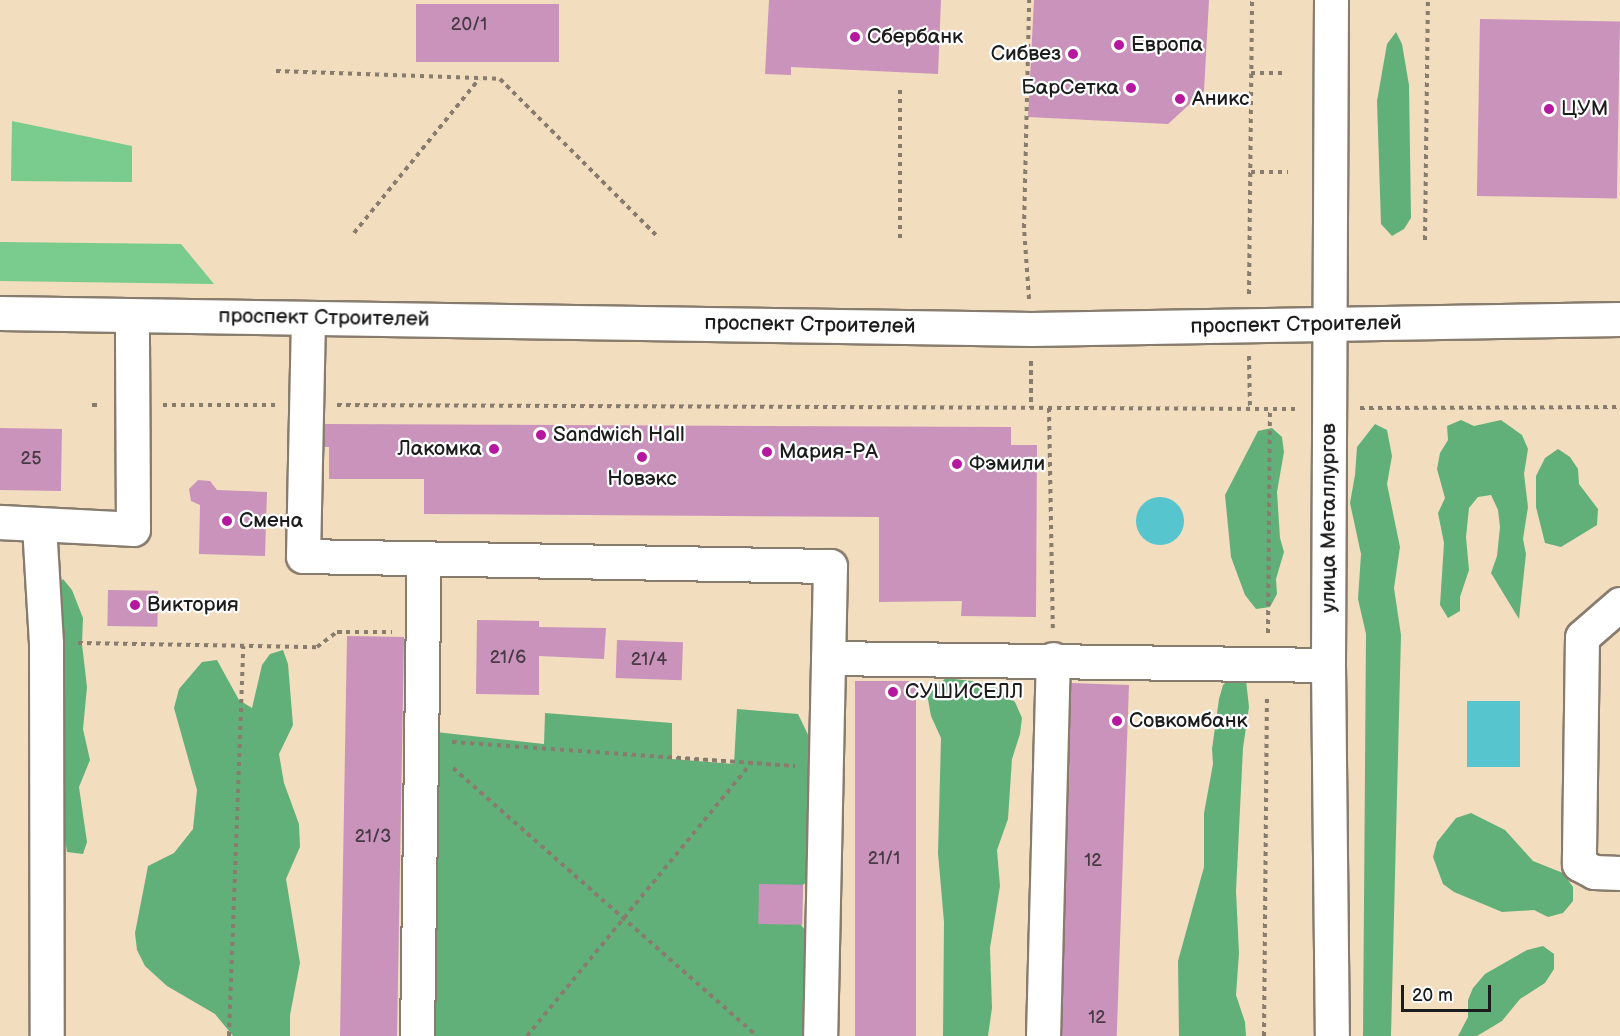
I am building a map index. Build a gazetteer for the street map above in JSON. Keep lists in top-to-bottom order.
{
  "streets": {
    "street": ["проспект Строителей", "улица Металлургов"]
  },
  "crossings": [
    ["проспект Строителей", "улица Металлургов"]
  ],
  "places": [
    "Сбербанк",
    "Европа",
    "Сибвез",
    "БарСетка",
    "Аникс",
    "ЦУМ",
    "Sandwich Hall",
    "Лакомка",
    "Мария-РА",
    "Новэкс",
    "Фэмили",
    "Смена",
    "Виктория",
    "СУШИСЕЛЛ",
    "Совкомбанк"
  ],
  "house_numbers": [
    "20/1",
    "25",
    "21/6",
    "21/4",
    "21/3",
    "21/1",
    "12",
    "12"
  ],
  "scale_bar": "20 m"
}
